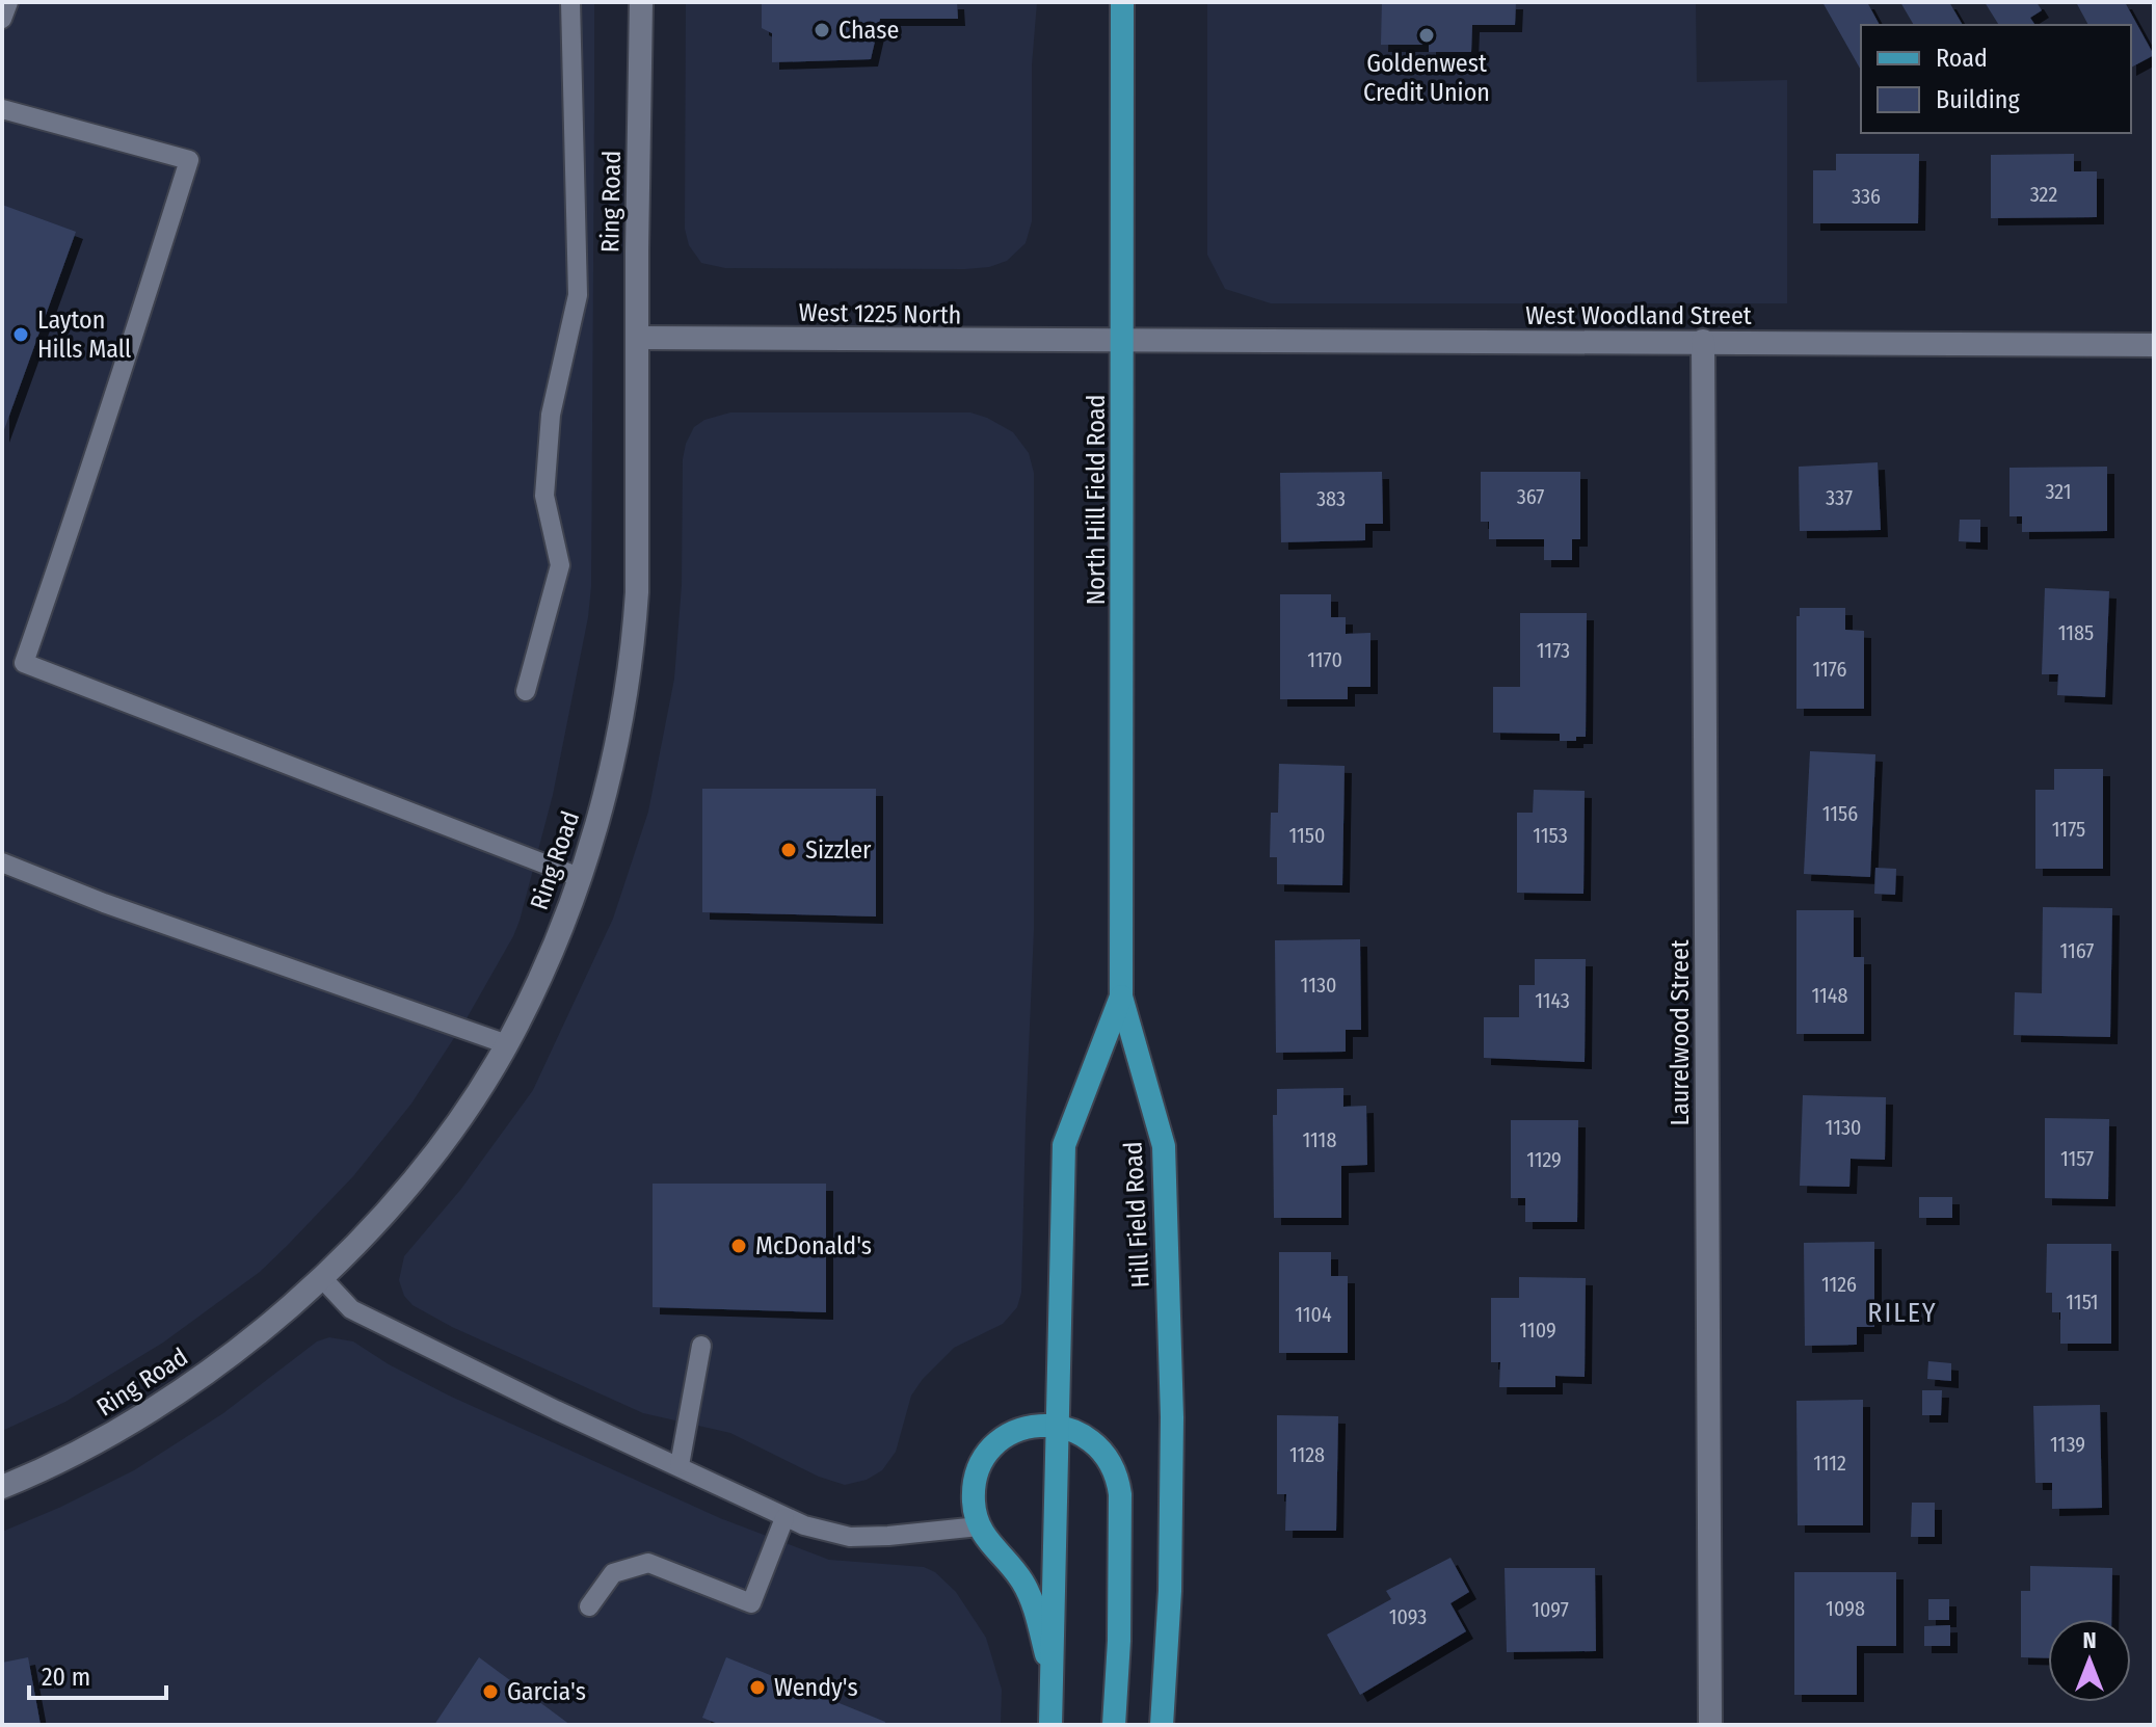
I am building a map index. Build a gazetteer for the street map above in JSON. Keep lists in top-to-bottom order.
{
  "streets": {
    "main road": ["North Hill Field Road", "Hill Field Road"],
    "street": [
      "Ring Road",
      "West 1225 North",
      "West Woodland Street",
      "Laurelwood Street"
    ]
  },
  "crossings": [
    ["Ring Road", "West 1225 North"],
    ["West 1225 North", "West Woodland Street"],
    ["West 1225 North", "North Hill Field Road"],
    ["West Woodland Street", "North Hill Field Road"],
    ["West Woodland Street", "Laurelwood Street"],
    ["North Hill Field Road", "Hill Field Road"]
  ],
  "districts": ["RILEY"],
  "places": [
    "Chase",
    "Goldenwest Credit Union",
    "Layton Hills Mall",
    "Sizzler",
    "McDonald's",
    "Wendy's",
    "Garcia's"
  ],
  "house_numbers": [
    "322",
    "336",
    "321",
    "367",
    "337",
    "383",
    "1185",
    "1173",
    "1170",
    "1176",
    "1156",
    "1175",
    "1150",
    "1153",
    "1167",
    "1130",
    "1148",
    "1143",
    "1130",
    "1118",
    "1157",
    "1129",
    "1126",
    "1151",
    "1104",
    "1109",
    "1139",
    "1128",
    "1112",
    "1098",
    "1097",
    "1093"
  ],
  "legend": ["Road", "Building"],
  "scale_bar": "20 m",
  "north": "top"
}
